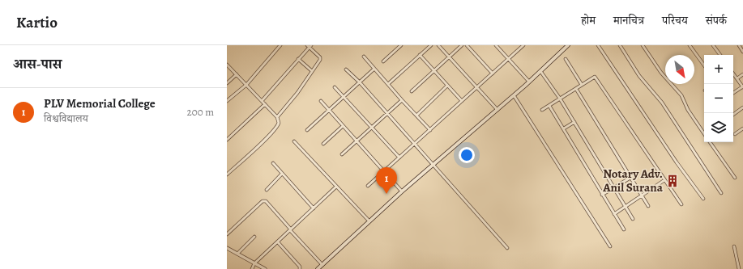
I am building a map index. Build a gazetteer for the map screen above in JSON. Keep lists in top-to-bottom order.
{
  "places": {
    "building": ["Notary Adv. Anil Surana"]
  },
  "north": "bottom right",
  "page": {
    "header": "Kartio",
    "nav": [
      "होम",
      "मानचित्र",
      "परिचय",
      "संपर्क"
    ],
    "heading": "आस-पास",
    "map_buttons": ["+", "−"],
    "list": [
      {
        "mark": "1",
        "name": "PLV Memorial College",
        "note": "विश्वविद्यालय",
        "value": "200 m"
      }
    ],
    "pins": "1"
  }
}
